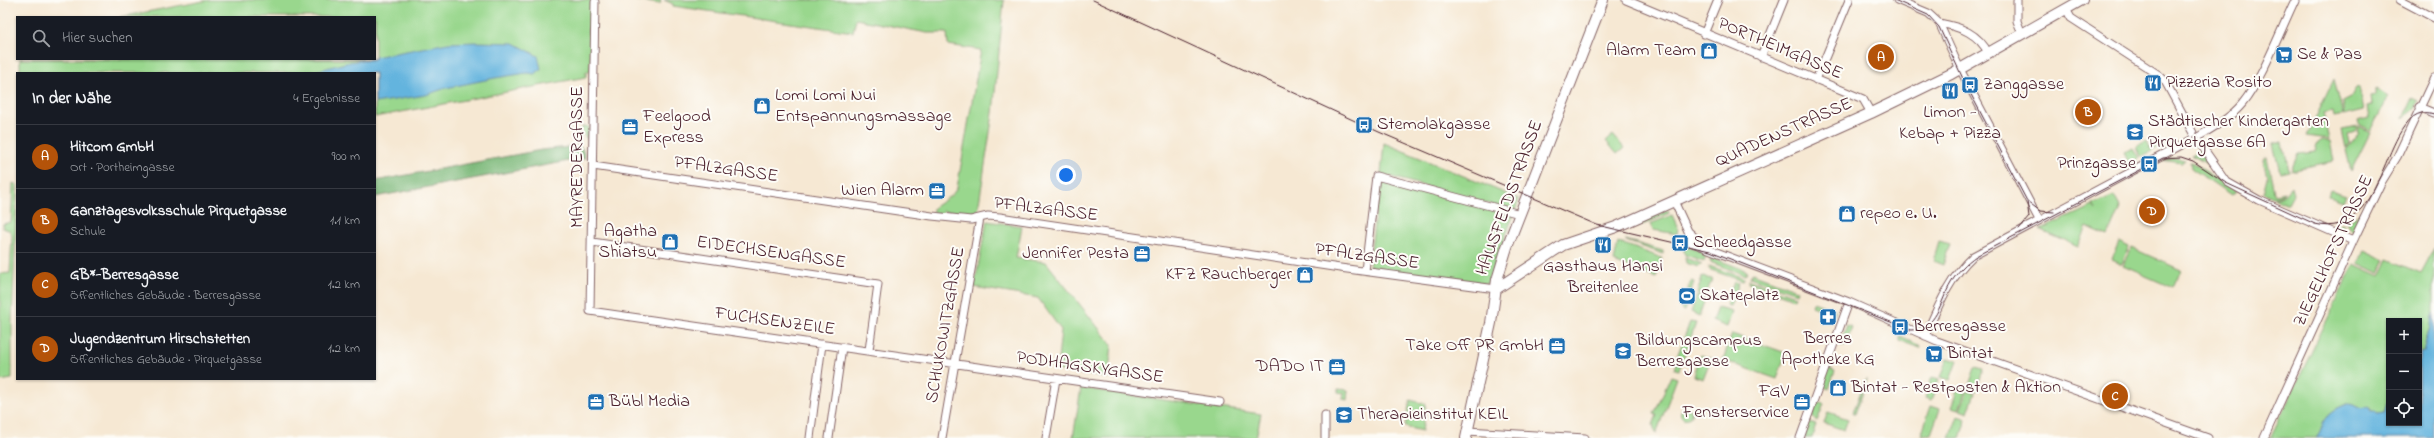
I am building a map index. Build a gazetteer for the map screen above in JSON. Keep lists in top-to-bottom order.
{
  "streets": {
    "street": [
      "PORTHEIMGASSE",
      "QUADENSTRASSE",
      "MAYREDERGASSE",
      "PFALZGASSE",
      "HAUSFELDSTRASSE",
      "ZIEGELHOFSTRASSE",
      "EIDECHSENGASSE",
      "FUCHSENZEILE",
      "SCHUKOWITZGASSE",
      "PODHAGSKYGASSE"
    ]
  },
  "crossings": [
    ["PORTHEIMGASSE", "QUADENSTRASSE"],
    ["QUADENSTRASSE", "PFALZGASSE"],
    ["QUADENSTRASSE", "HAUSFELDSTRASSE"],
    ["MAYREDERGASSE", "PFALZGASSE"],
    ["MAYREDERGASSE", "EIDECHSENGASSE"],
    ["MAYREDERGASSE", "FUCHSENZEILE"],
    ["PFALZGASSE", "HAUSFELDSTRASSE"],
    ["PFALZGASSE", "SCHUKOWITZGASSE"],
    ["EIDECHSENGASSE", "FUCHSENZEILE"],
    ["FUCHSENZEILE", "SCHUKOWITZGASSE"],
    ["FUCHSENZEILE", "PODHAGSKYGASSE"],
    ["SCHUKOWITZGASSE", "PODHAGSKYGASSE"]
  ],
  "places": {
    "shop": [
      "Alarm Team",
      "Lomi Lomi Nui Entspannungsmassage",
      "repeo e. U.",
      "Agatha Shiatsu",
      "KFZ Rauchberger",
      "Bintat - Restposten & Aktion"
    ],
    "supermarket": ["Se & Pas", "Bintat"],
    "restaurant": ["Pizzeria Rosito", "Limon - Kebap + Pizza", "Gasthaus Hansi Breitenlee"],
    "bus stop": [
      "Zanggasse",
      "Stemolakgasse",
      "Prinzgasse",
      "Scheedgasse",
      "Berresgasse"
    ],
    "office": [
      "Feelgood Express",
      "Wien Alarm",
      "Jennifer Pesta",
      "Take Off PR GmbH",
      "DADO IT",
      "Bübl Media",
      "FGV Fensterservice"
    ],
    "school or university": ["Städtischer Kindergarten Pirquetgasse 6A", "Bildungscampus Berresgasse", "Therapieinstitut KEIL"],
    "sports": ["Skateplatz"],
    "pharmacy": ["Berres Apotheke KG"]
  },
  "page": {
    "search": "Hier suchen",
    "pins": [
      "A",
      "B",
      "D",
      "C"
    ],
    "heading": ["In der Nähe", "4 Ergebnisse"],
    "list": [
      {
        "mark": "A",
        "name": "Hitcom GmbH",
        "note": "Ort · Portheimgasse",
        "value": "900 m"
      },
      {
        "mark": "B",
        "name": "Ganztagesvolksschule Pirquetgasse",
        "note": "Schule",
        "value": "1.1 km"
      },
      {
        "mark": "C",
        "name": "GB*-Berresgasse",
        "note": "Öffentliches Gebäude · Berresgasse",
        "value": "1.2 km"
      },
      {
        "mark": "D",
        "name": "Jugendzentrum Hirschstetten",
        "note": "Öffentliches Gebäude · Pirquetgasse",
        "value": "1.2 km"
      }
    ],
    "map_buttons": ["+", "−"]
  }
}
